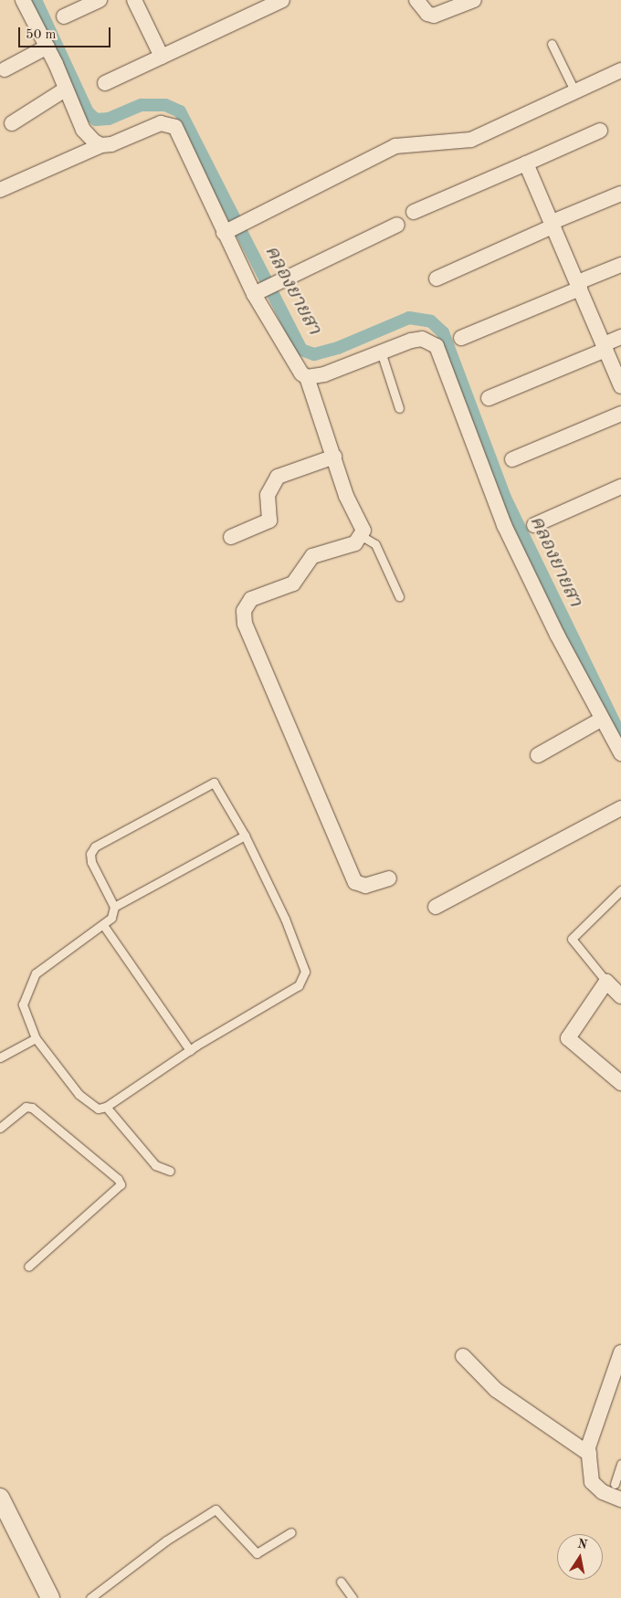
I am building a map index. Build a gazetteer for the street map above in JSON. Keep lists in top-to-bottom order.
{
  "water": ["คลองยายสา"],
  "scale_bar": "50 m",
  "north": "top"
}
